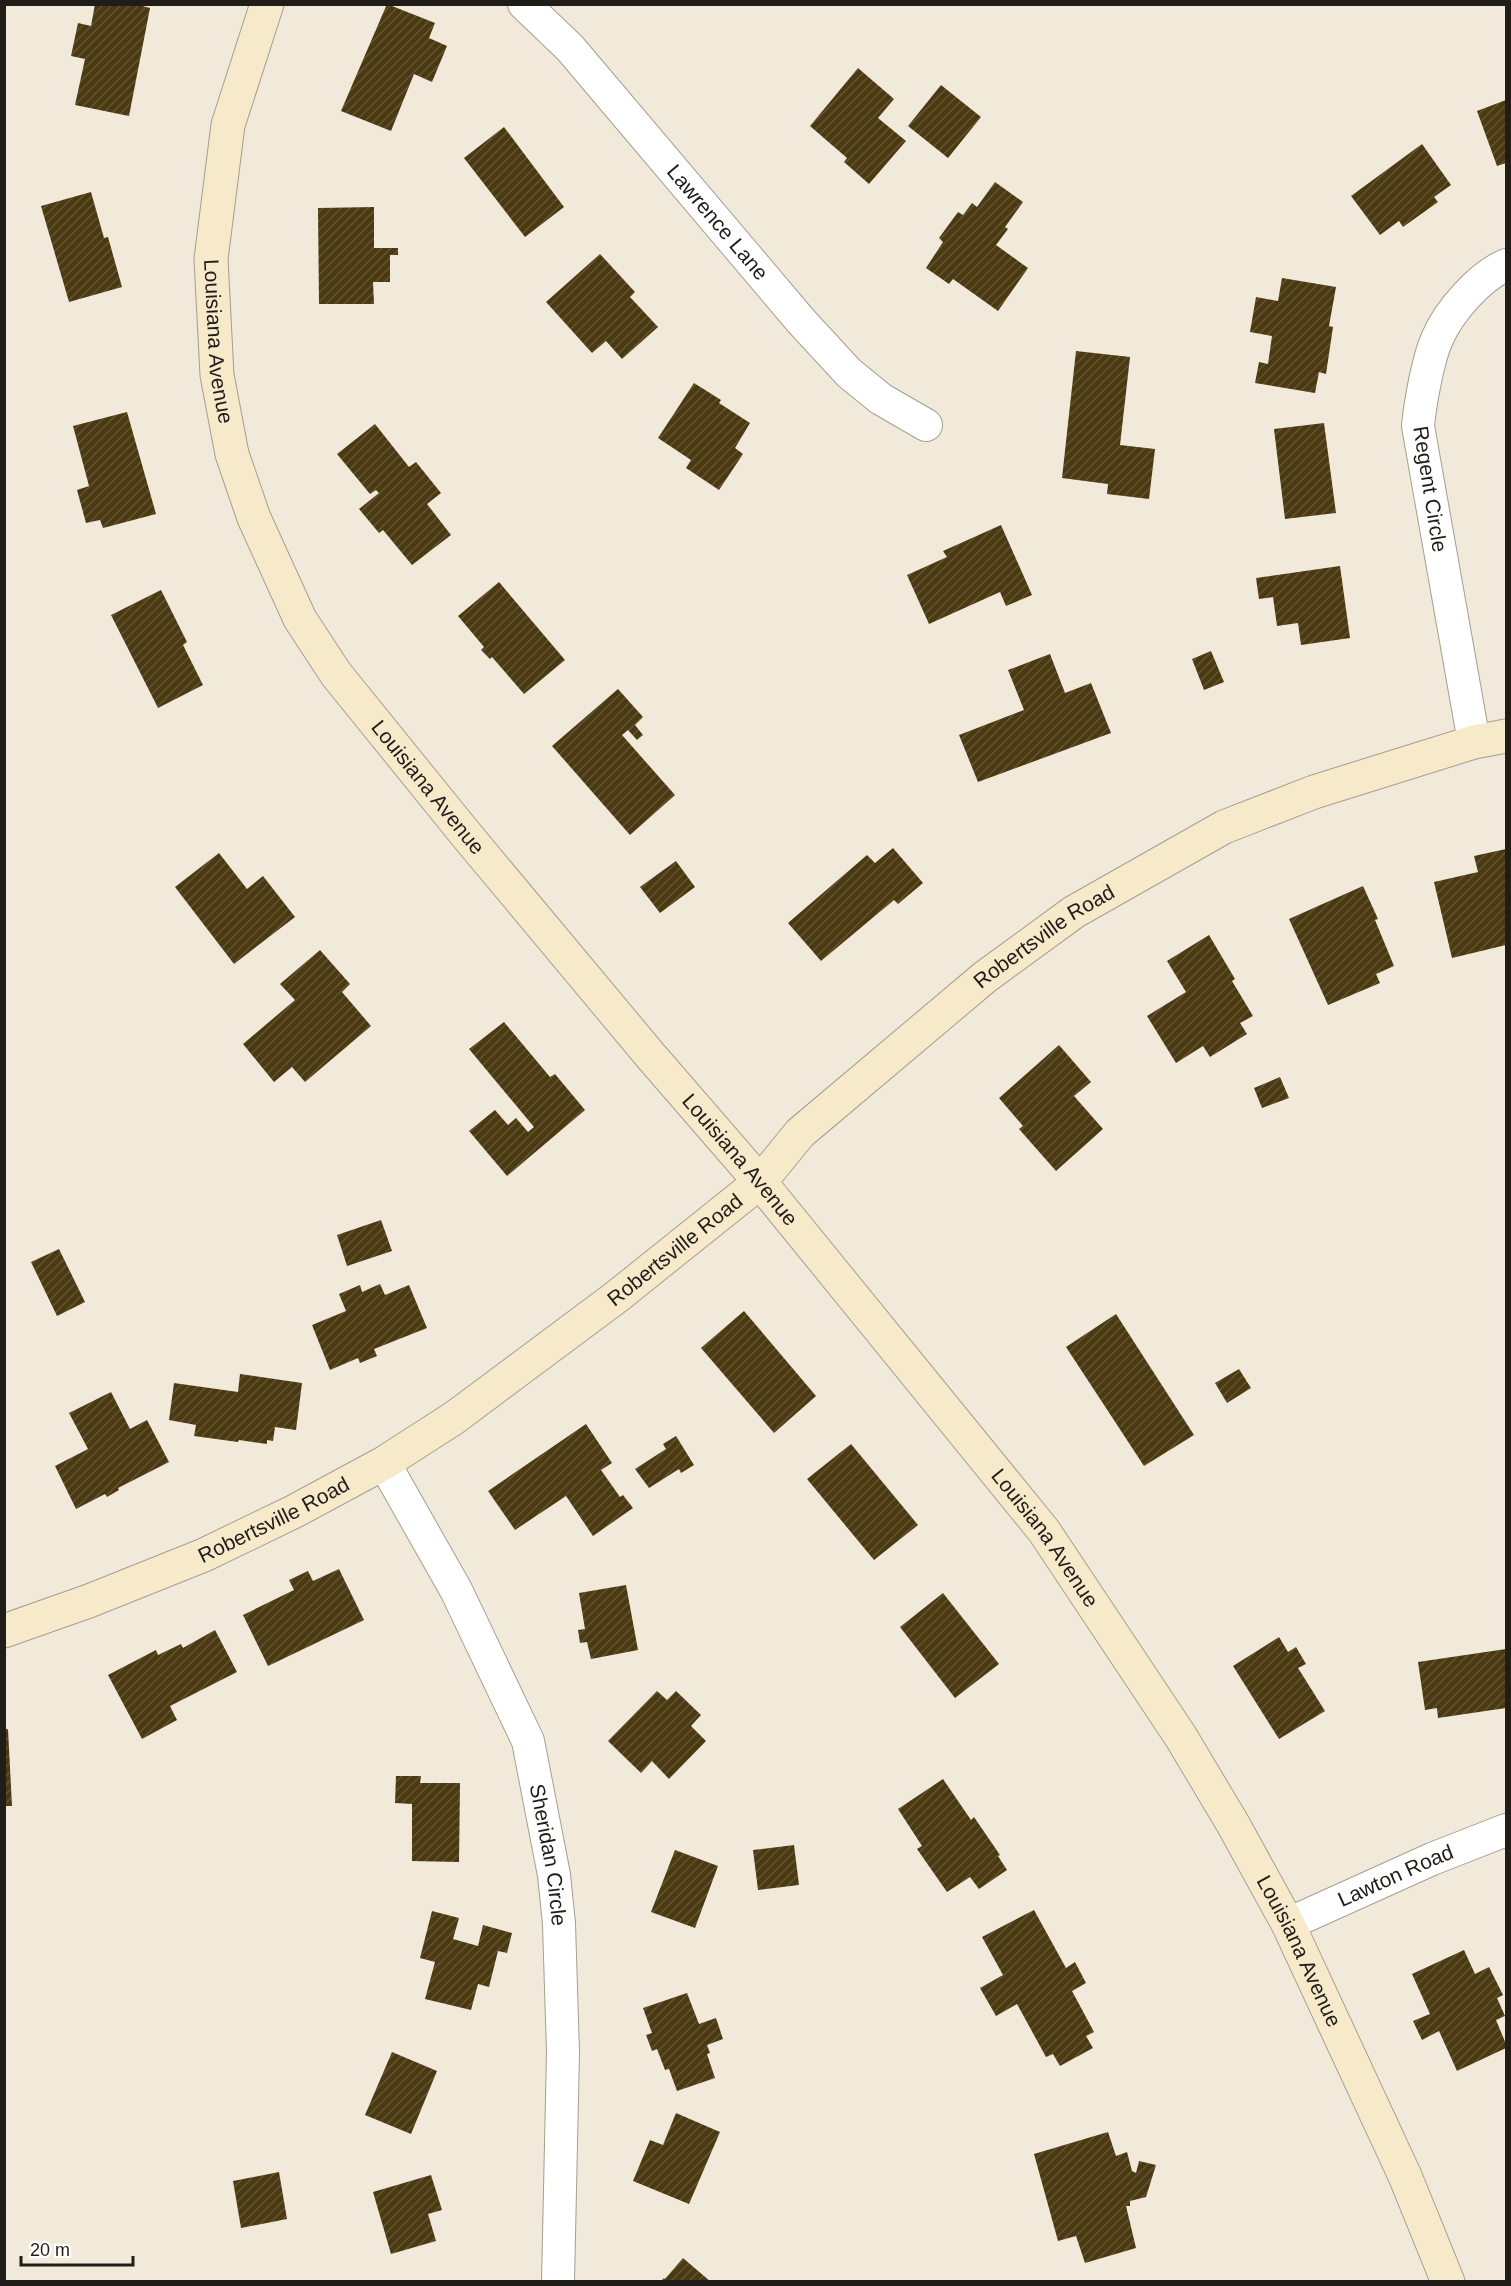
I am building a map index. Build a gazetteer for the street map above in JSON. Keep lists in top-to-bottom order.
{
  "streets": {
    "street": [
      "Lawrence Lane",
      "Louisiana Avenue",
      "Regent Circle",
      "Robertsville Road",
      "Sheridan Circle",
      "Lawton Road"
    ]
  },
  "crossings": [
    ["Louisiana Avenue", "Robertsville Road"],
    ["Louisiana Avenue", "Lawton Road"],
    ["Regent Circle", "Robertsville Road"],
    ["Robertsville Road", "Sheridan Circle"]
  ],
  "scale_bar": "20 m"
}
